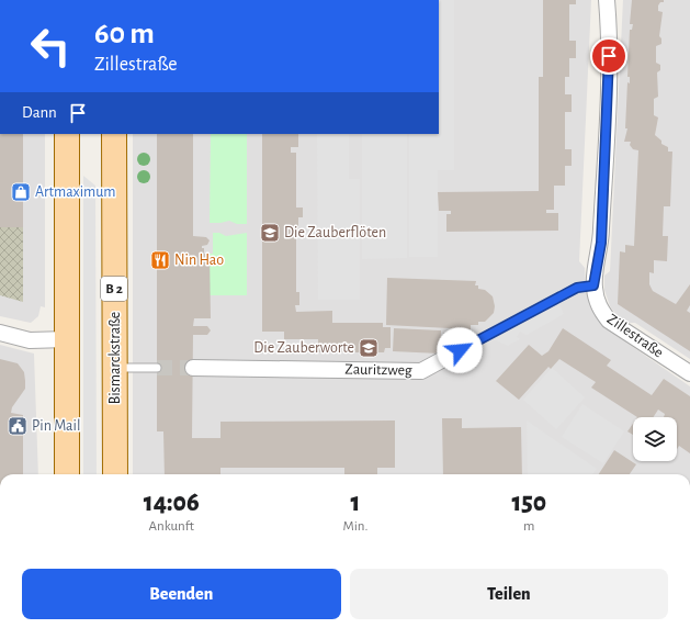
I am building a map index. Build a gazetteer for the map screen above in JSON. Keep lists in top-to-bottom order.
{
  "streets": {
    "main road": ["B 2", "Bismarckstraße"],
    "street": ["Zillestraße", "Zauritzweg"]
  },
  "crossings": [
    ["Zillestraße", "Zauritzweg"]
  ],
  "places": {
    "shop": ["Artmaximum"],
    "school or university": ["Die Zauberflöten", "Die Zauberworte"],
    "restaurant": ["Nin Hao"],
    "public building": ["Pin Mail"]
  },
  "page": {
    "turn": ["60 m", "Zillestraße"],
    "then": "Dann",
    "eta": [
      "14:06",
      "Ankunft",
      "1",
      "Min.",
      "150",
      "m"
    ],
    "buttons": ["Beenden", "Teilen"]
  }
}
